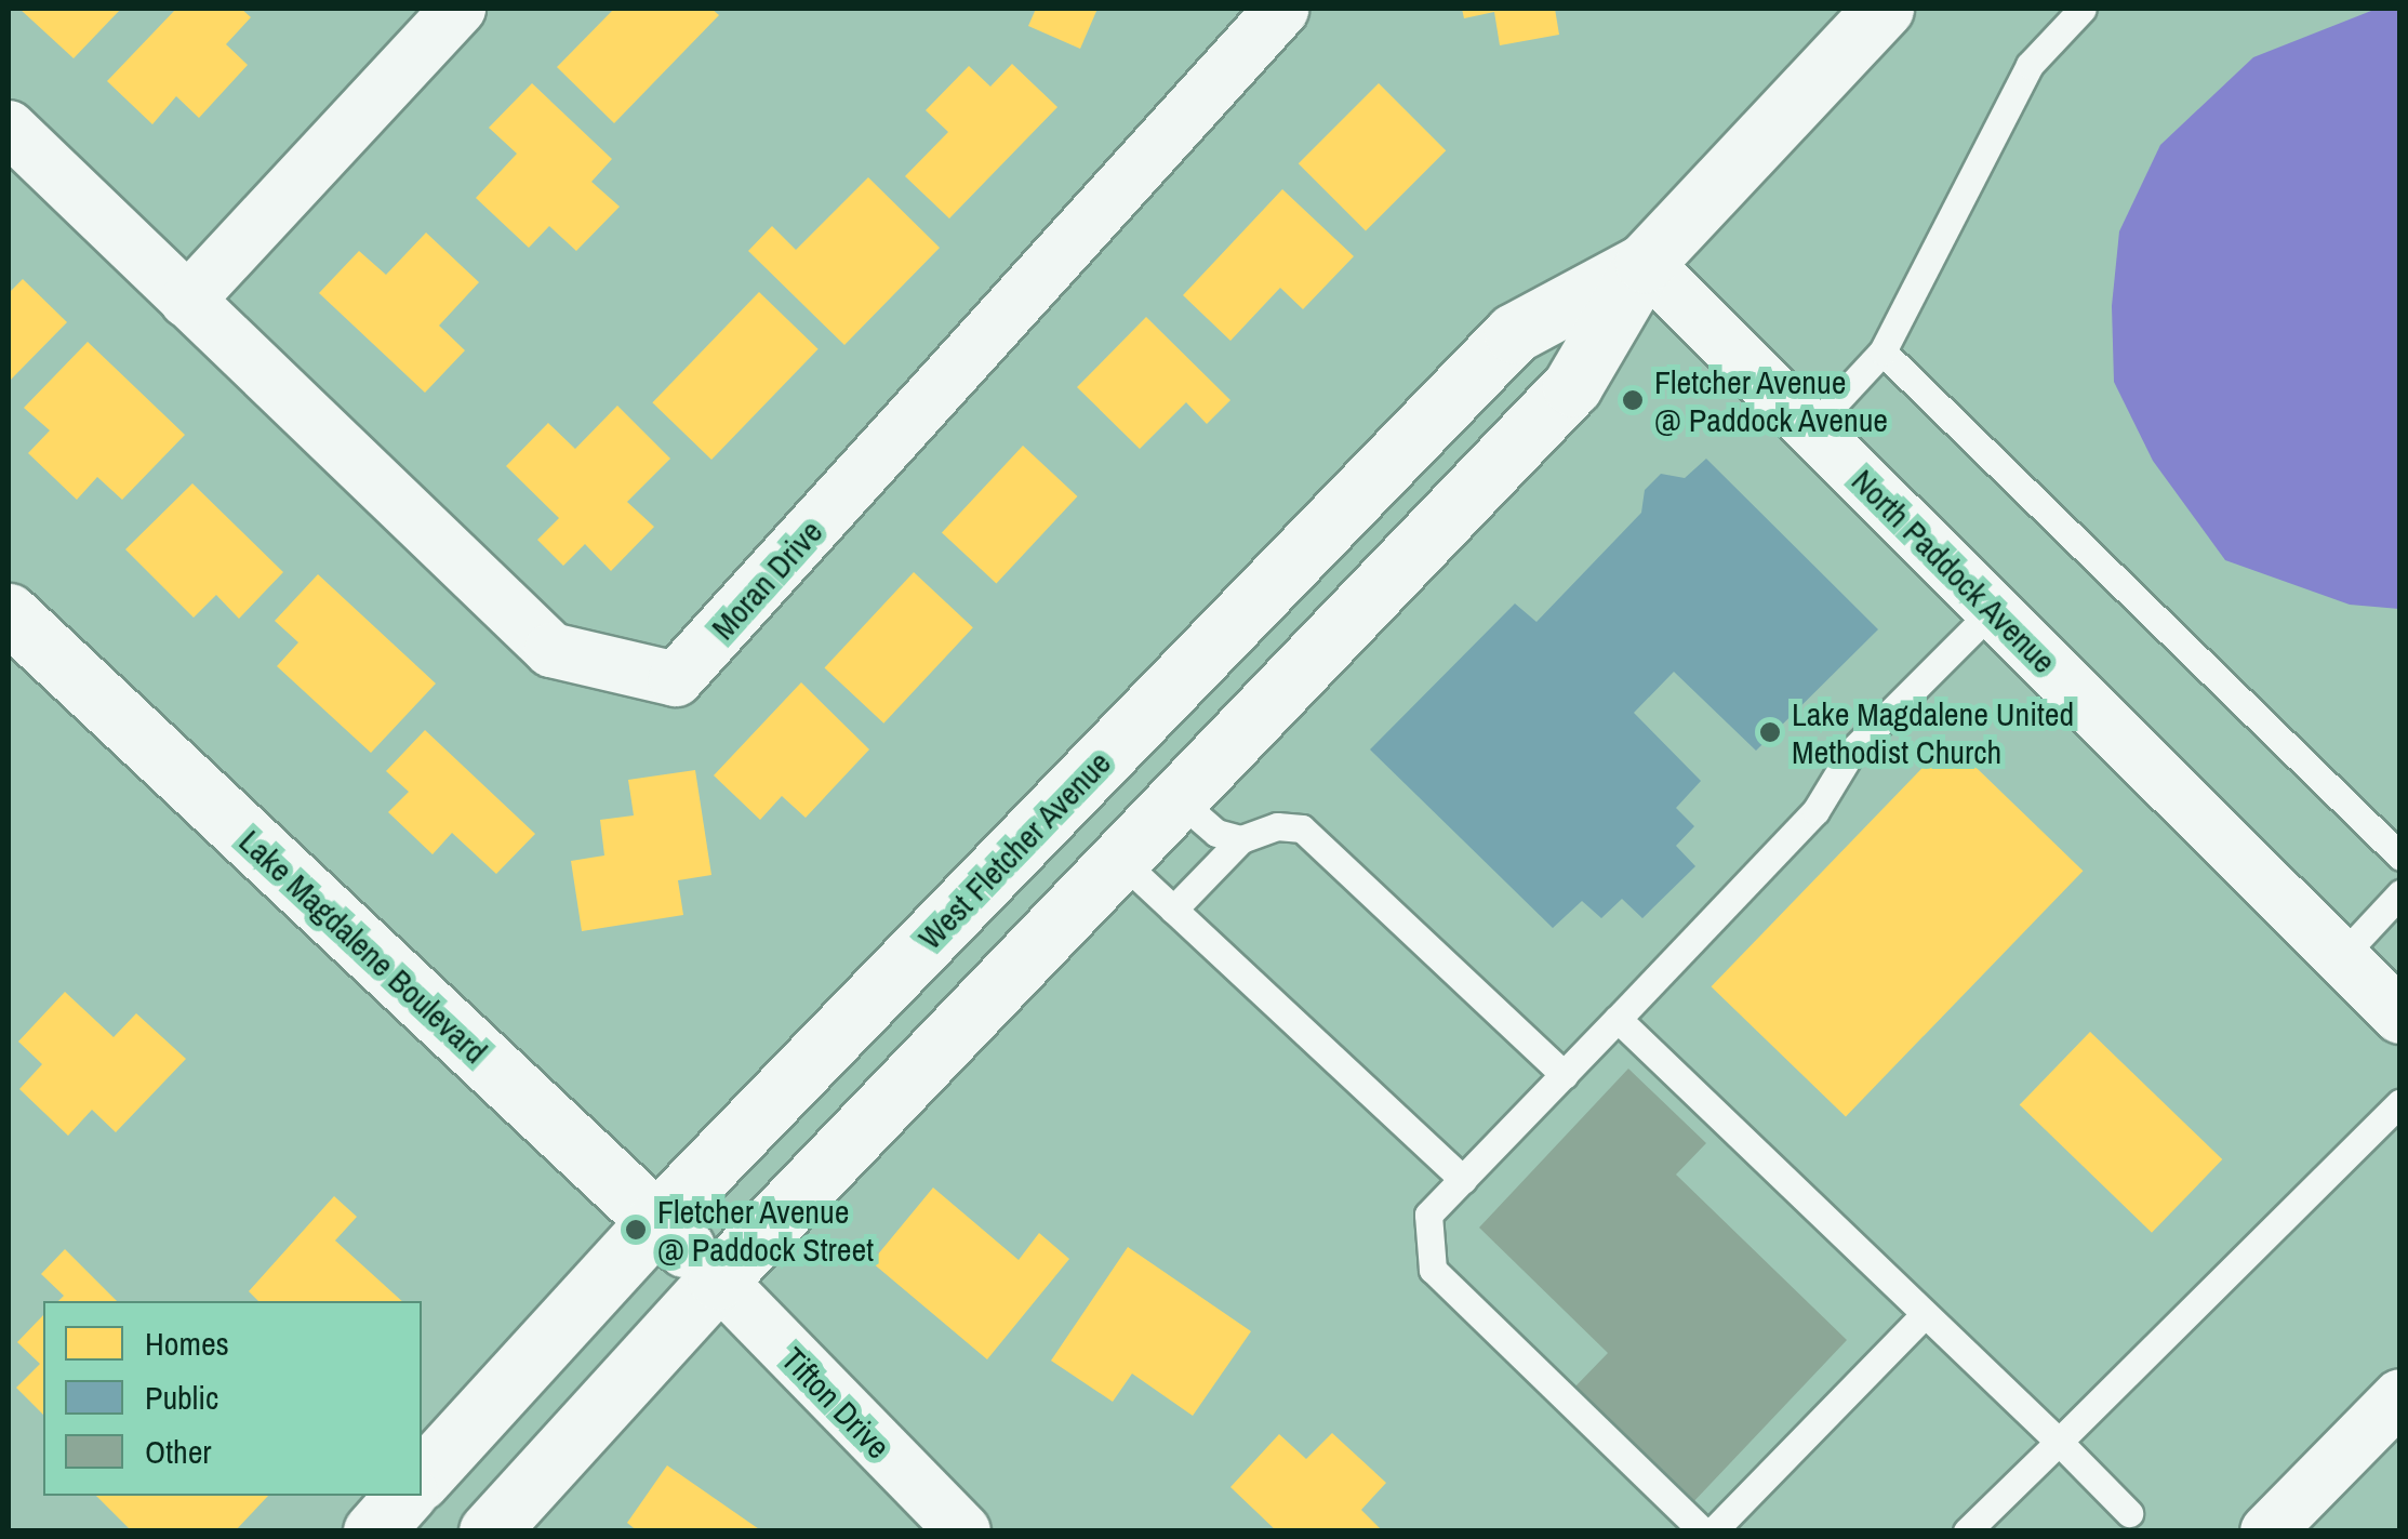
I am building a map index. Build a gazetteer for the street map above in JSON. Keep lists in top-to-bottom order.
{
  "streets": {
    "main road": ["West Fletcher Avenue", "Lake Magdalene Boulevard"],
    "street": ["North Paddock Avenue", "Moran Drive", "Tifton Drive"]
  },
  "crossings": [
    ["North Paddock Avenue", "West Fletcher Avenue"],
    ["West Fletcher Avenue", "Lake Magdalene Boulevard"],
    ["West Fletcher Avenue", "Tifton Drive"],
    ["Lake Magdalene Boulevard", "Tifton Drive"]
  ],
  "places": ["Fletcher Avenue @ Paddock Avenue", "Lake Magdalene United Methodist Church", "Fletcher Avenue @ Paddock Street"],
  "legend": ["Homes", "Public", "Other"]
}
